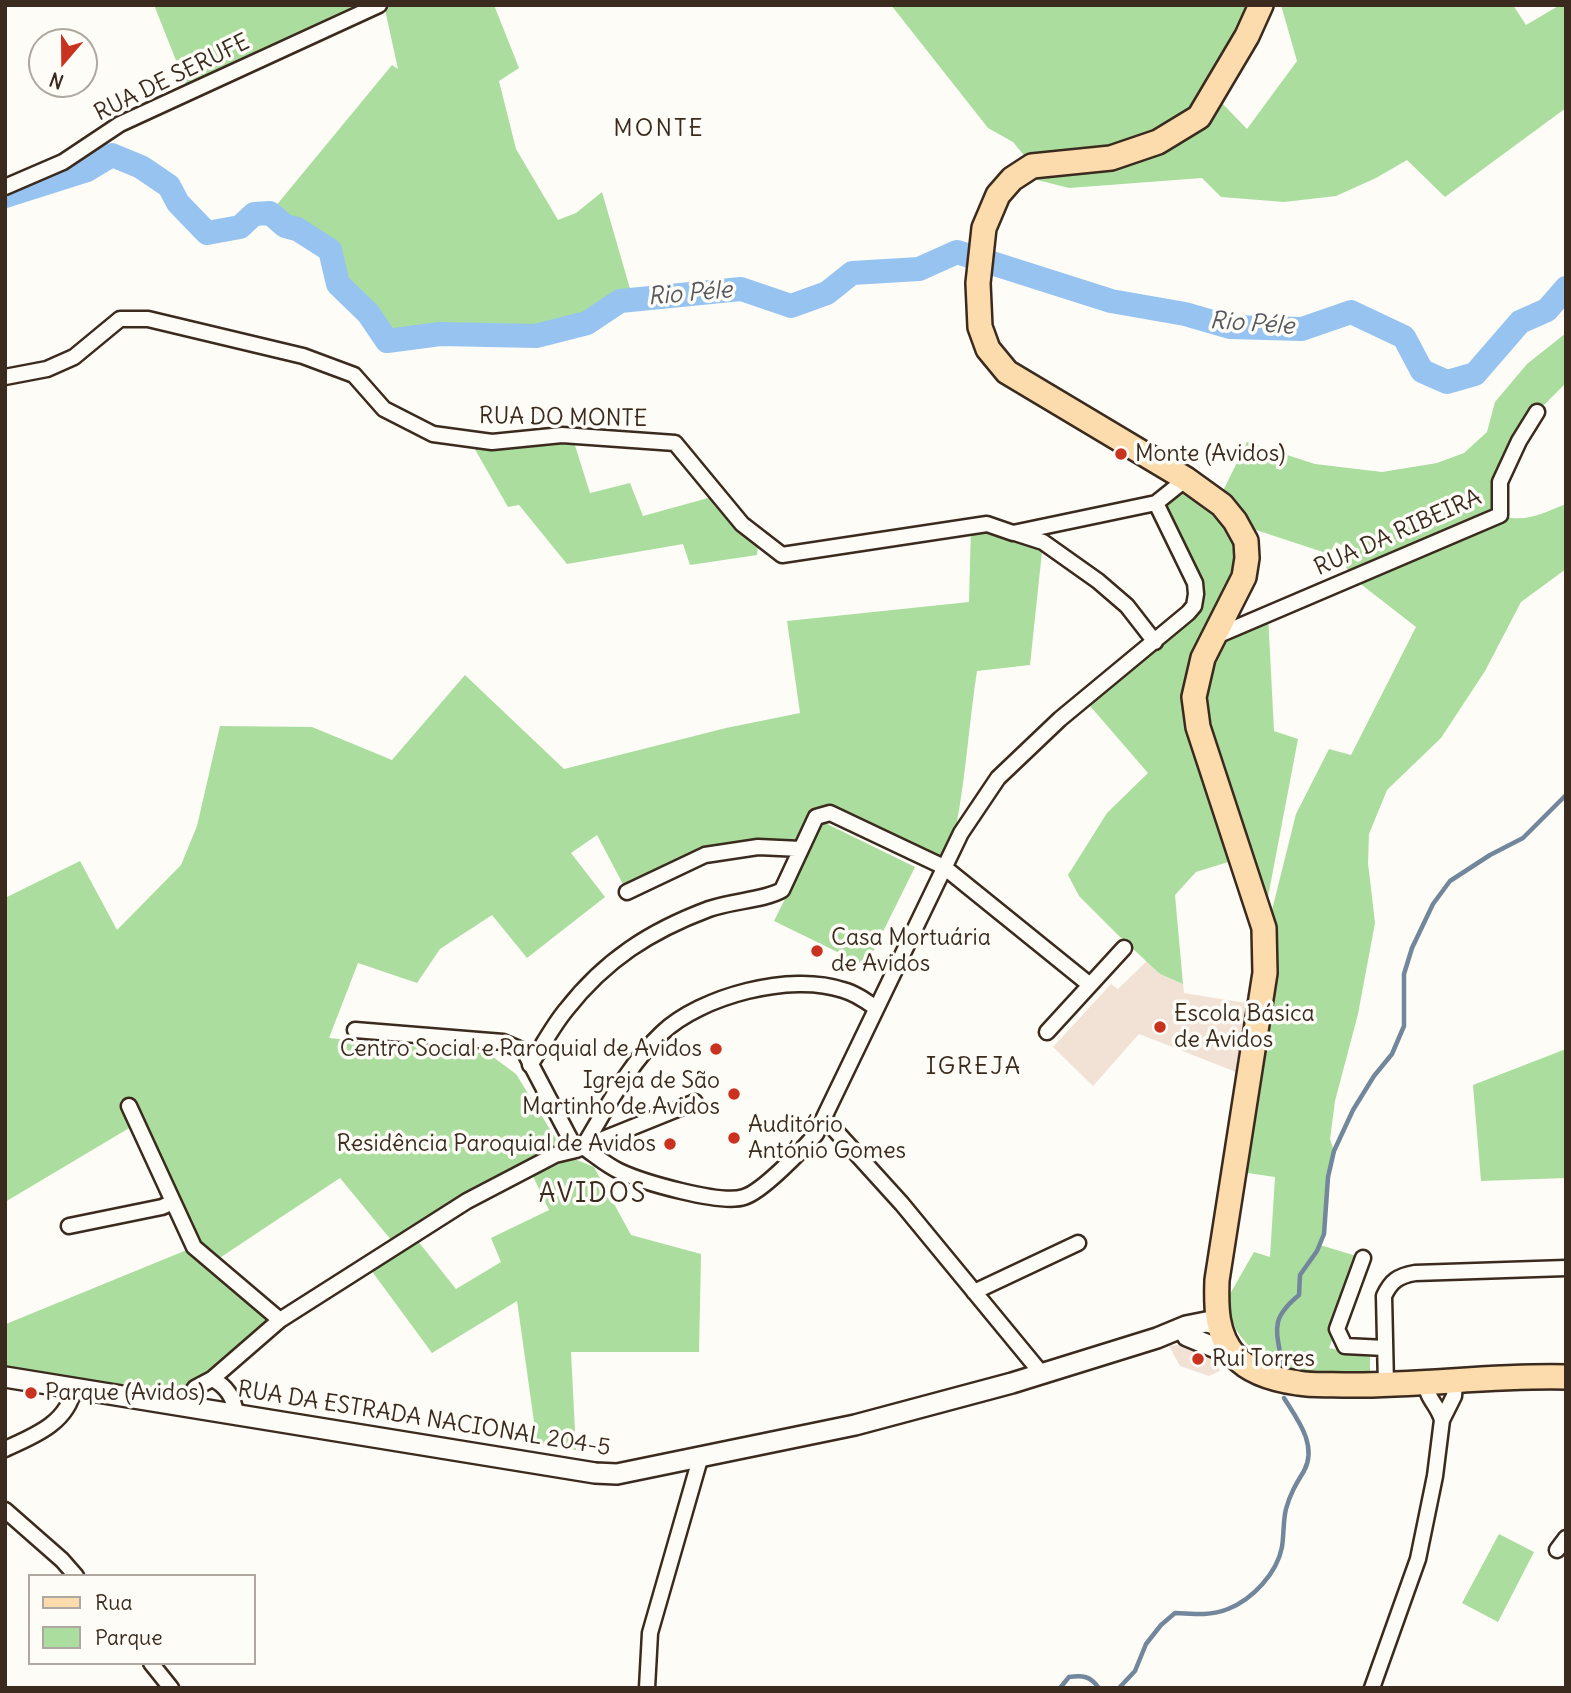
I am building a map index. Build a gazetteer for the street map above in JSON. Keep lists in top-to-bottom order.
{
  "streets": {
    "main road": ["RUA DA ESTRADA NACIONAL 204-5"],
    "street": ["RUA DE SERUFE", "RUA DO MONTE", "RUA DA RIBEIRA"]
  },
  "districts": ["MONTE", "IGREJA", "AVIDOS"],
  "water": ["Rio Péle"],
  "places": [
    "Monte (Avidos)",
    "Casa Mortuária de Avidos",
    "Escola Básica de Avidos",
    "Centro Social e Paroquial de Avidos",
    "Igreja de São Martinho de Avidos",
    "Auditório António Gomes",
    "Residência Paroquial de Avidos",
    "Rui Torres",
    "Parque (Avidos)"
  ],
  "legend": ["Rua", "Parque"],
  "north": "bottom"
}
